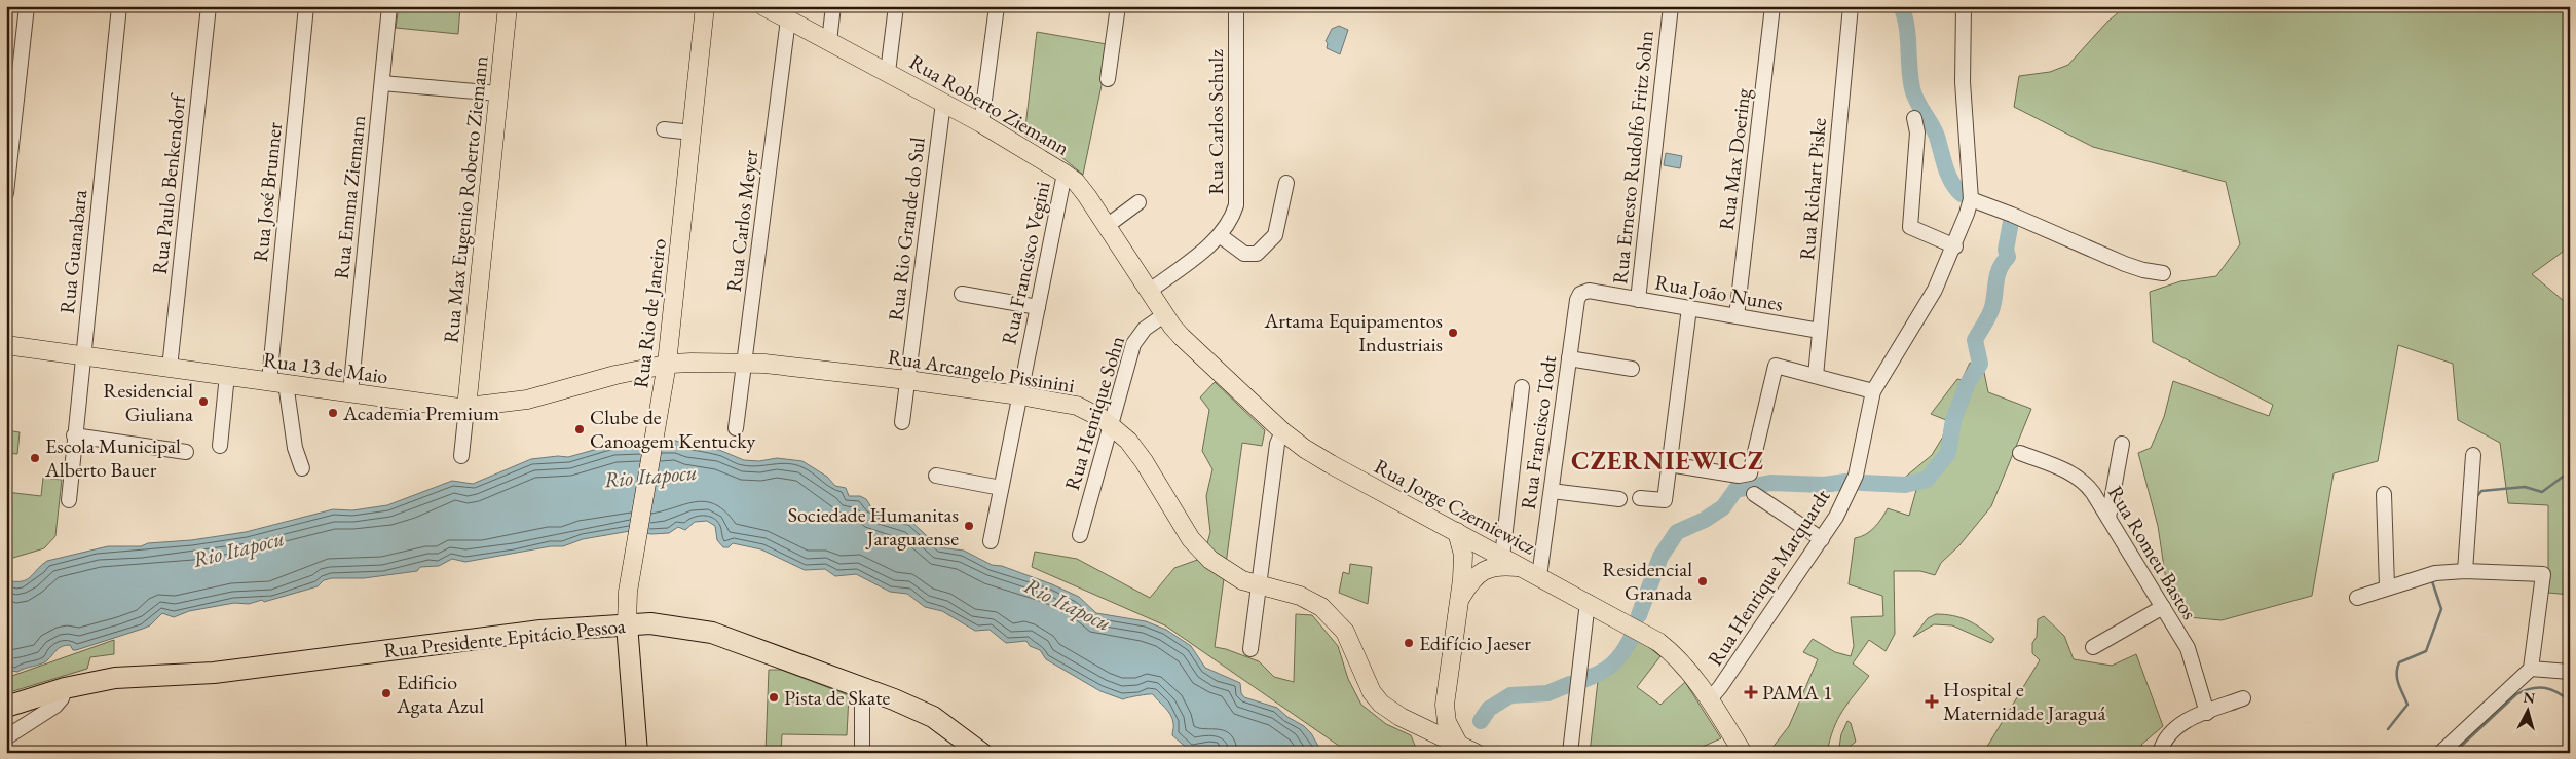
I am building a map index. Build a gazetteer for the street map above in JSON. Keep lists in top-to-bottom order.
{
  "streets": {
    "highway": ["Rua Presidente Epitácio Pessoa"],
    "main road": [
      "Rua Roberto Ziemann",
      "Rua Max Eugenio Roberto Ziemann",
      "Rua Rio de Janeiro",
      "Rua 13 de Maio",
      "Rua Arcangelo Pissinini",
      "Rua Jorge Czerniewicz"
    ],
    "street": [
      "Rua Carlos Schulz",
      "Rua Ernesto Rudolfo Fritz Sohn",
      "Rua Max Doering",
      "Rua Paulo Benkendorf",
      "Rua Richart Piske",
      "Rua José Brunner",
      "Rua Emma Ziemann",
      "Rua Carlos Meyer",
      "Rua Rio Grande do Sul",
      "Rua Guanabara",
      "Rua Francisco Vegini",
      "Rua João Nunes",
      "Rua Henrique Sohn",
      "Rua Francisco Todt",
      "Rua Romeu Bastos",
      "Rua Henrique Marquardt"
    ]
  },
  "crossings": [
    ["Rua Roberto Ziemann", "Rua Carlos Schulz"],
    ["Rua Roberto Ziemann", "Rua Carlos Meyer"],
    ["Rua Roberto Ziemann", "Rua Rio Grande do Sul"],
    ["Rua Roberto Ziemann", "Rua Francisco Vegini"],
    ["Rua Roberto Ziemann", "Rua Jorge Czerniewicz"],
    ["Rua Carlos Schulz", "Rua Jorge Czerniewicz"],
    ["Rua Ernesto Rudolfo Fritz Sohn", "Rua João Nunes"],
    ["Rua Max Doering", "Rua João Nunes"],
    ["Rua Paulo Benkendorf", "Rua 13 de Maio"],
    ["Rua Richart Piske", "Rua João Nunes"],
    ["Rua José Brunner", "Rua 13 de Maio"],
    ["Rua Emma Ziemann", "Rua 13 de Maio"],
    ["Rua Max Eugenio Roberto Ziemann", "Rua 13 de Maio"],
    ["Rua Carlos Meyer", "Rua Arcangelo Pissinini"],
    ["Rua Rio Grande do Sul", "Rua Arcangelo Pissinini"],
    ["Rua Guanabara", "Rua 13 de Maio"],
    ["Rua Francisco Vegini", "Rua Arcangelo Pissinini"],
    ["Rua João Nunes", "Rua Francisco Todt"],
    ["Rua Rio de Janeiro", "Rua 13 de Maio"],
    ["Rua Rio de Janeiro", "Rua Arcangelo Pissinini"],
    ["Rua Rio de Janeiro", "Rua Presidente Epitácio Pessoa"],
    ["Rua 13 de Maio", "Rua Arcangelo Pissinini"],
    ["Rua Arcangelo Pissinini", "Rua Henrique Sohn"],
    ["Rua Henrique Sohn", "Rua Jorge Czerniewicz"],
    ["Rua Francisco Todt", "Rua Jorge Czerniewicz"],
    ["Rua Jorge Czerniewicz", "Rua Henrique Marquardt"]
  ],
  "districts": ["CZERNIEWICZ"],
  "water": ["Rio Itapocu"],
  "places": {
    "other": [
      "Artama Equipamentos Industriais",
      "Residencial Giuliana",
      "Academia Premium",
      "Clube de Canoagem Kentucky",
      "Escola Municipal Alberto Bauer",
      "Sociedade Humanitas Jaraguaense",
      "Residencial Granada",
      "Edifício Jaeser",
      "Edificio Agata Azul",
      "Pista de Skate"
    ],
    "health": ["PAMA 1", "Hospital e Maternidade Jaraguá"]
  },
  "north": "top"
}
